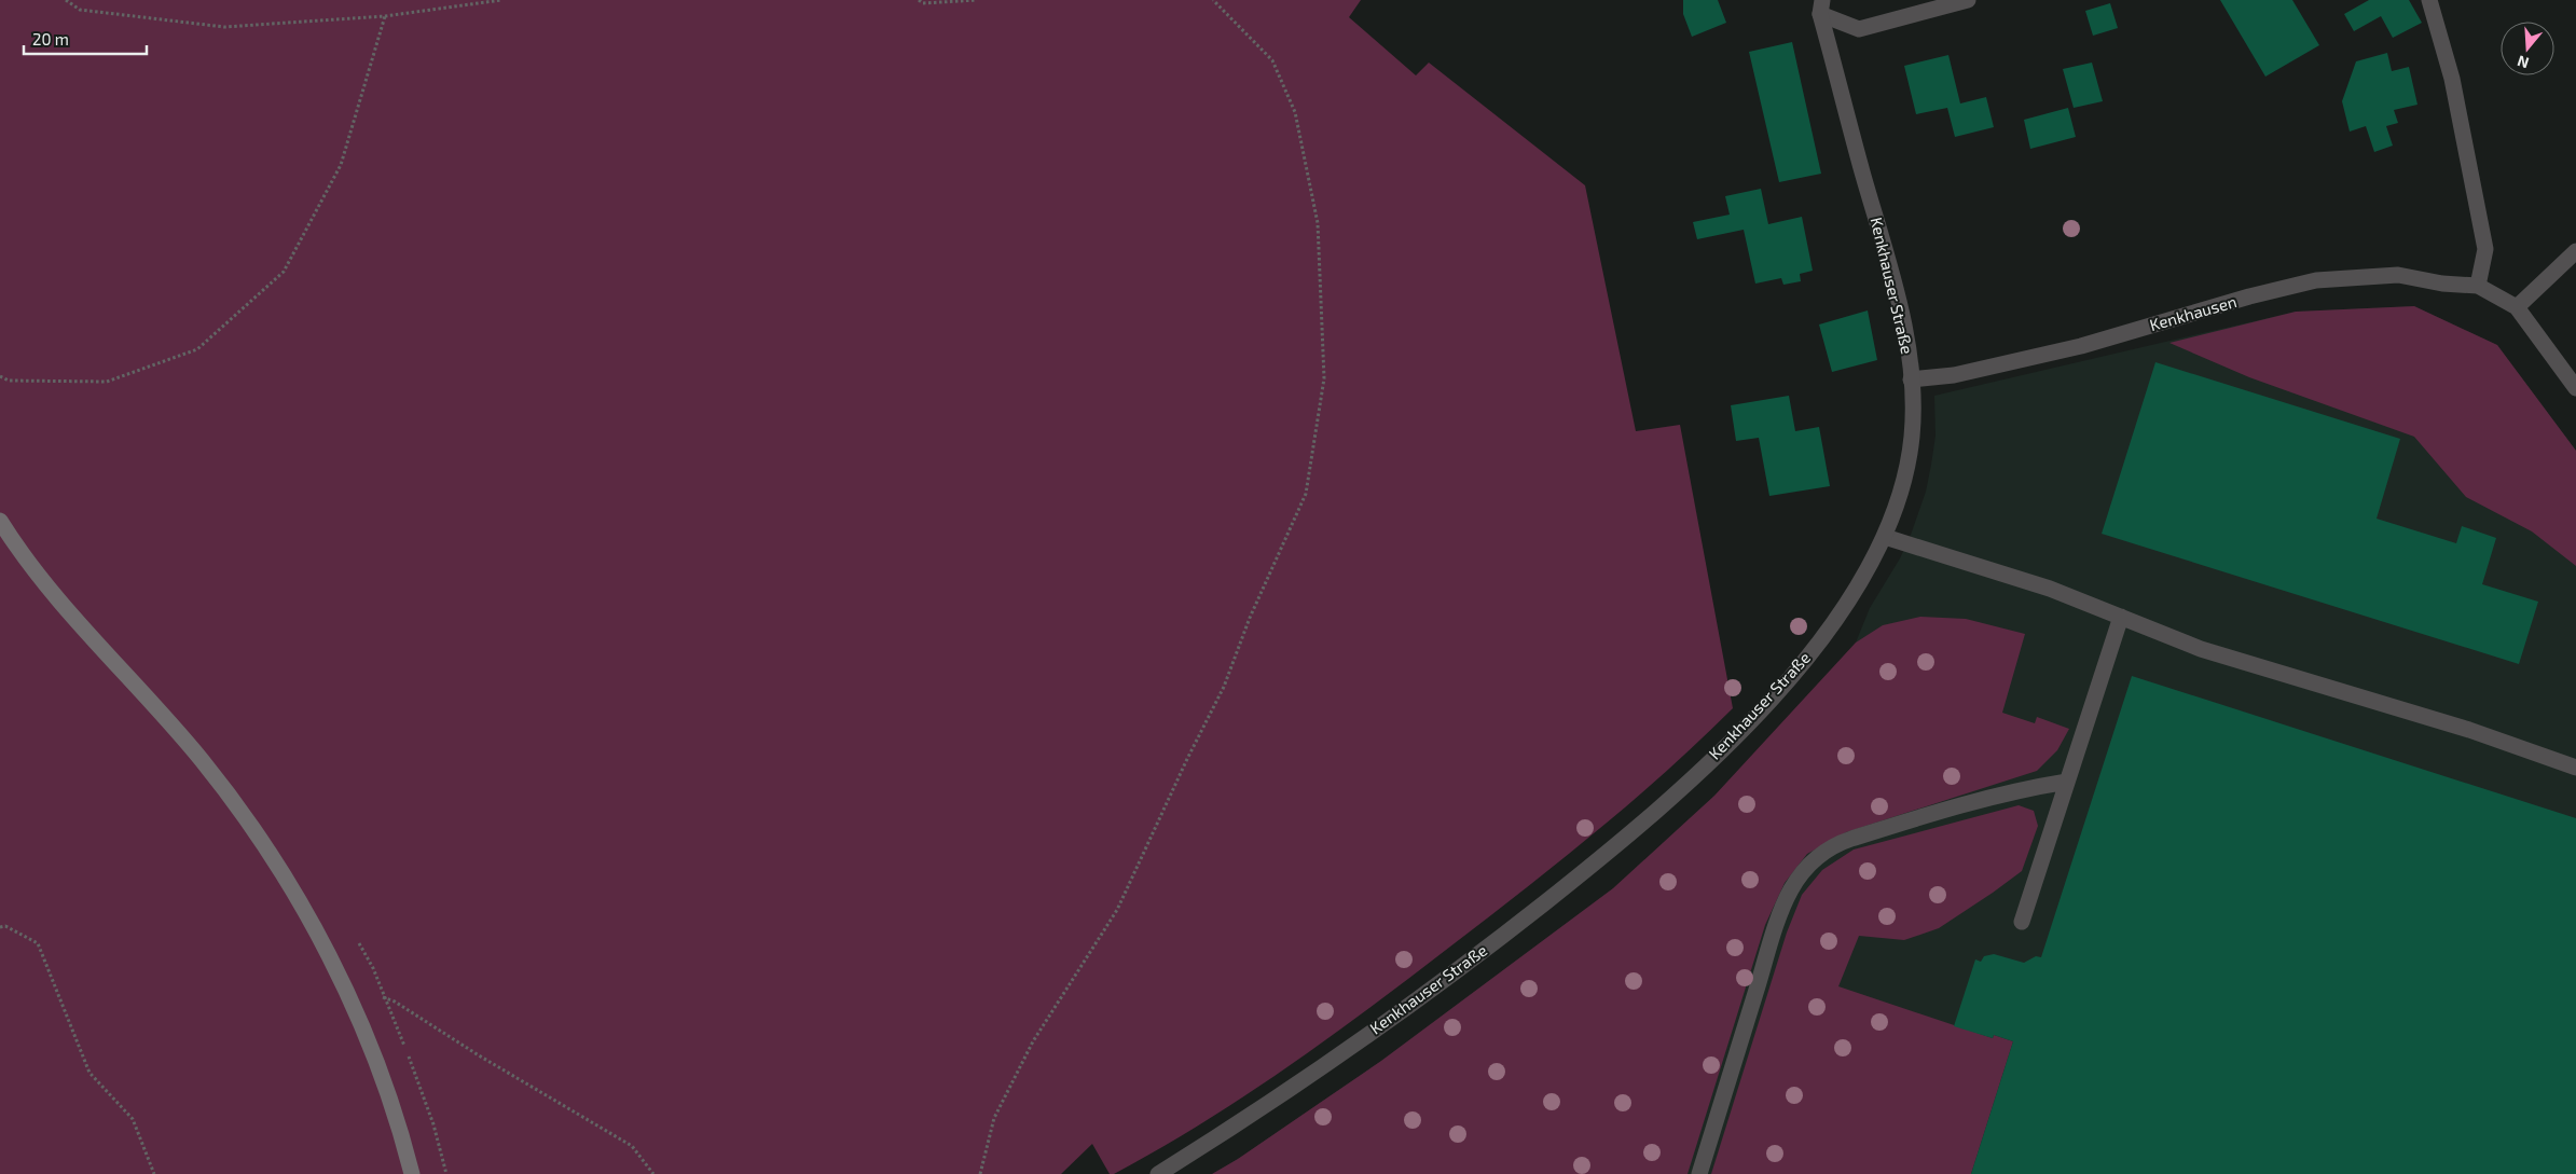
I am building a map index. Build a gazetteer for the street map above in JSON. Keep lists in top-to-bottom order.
{
  "streets": {
    "street": ["Kenkhauser Straße", "Kenkhausen"]
  },
  "crossings": [
    ["Kenkhauser Straße", "Kenkhausen"]
  ],
  "scale_bar": "20 m",
  "north": "bottom"
}
